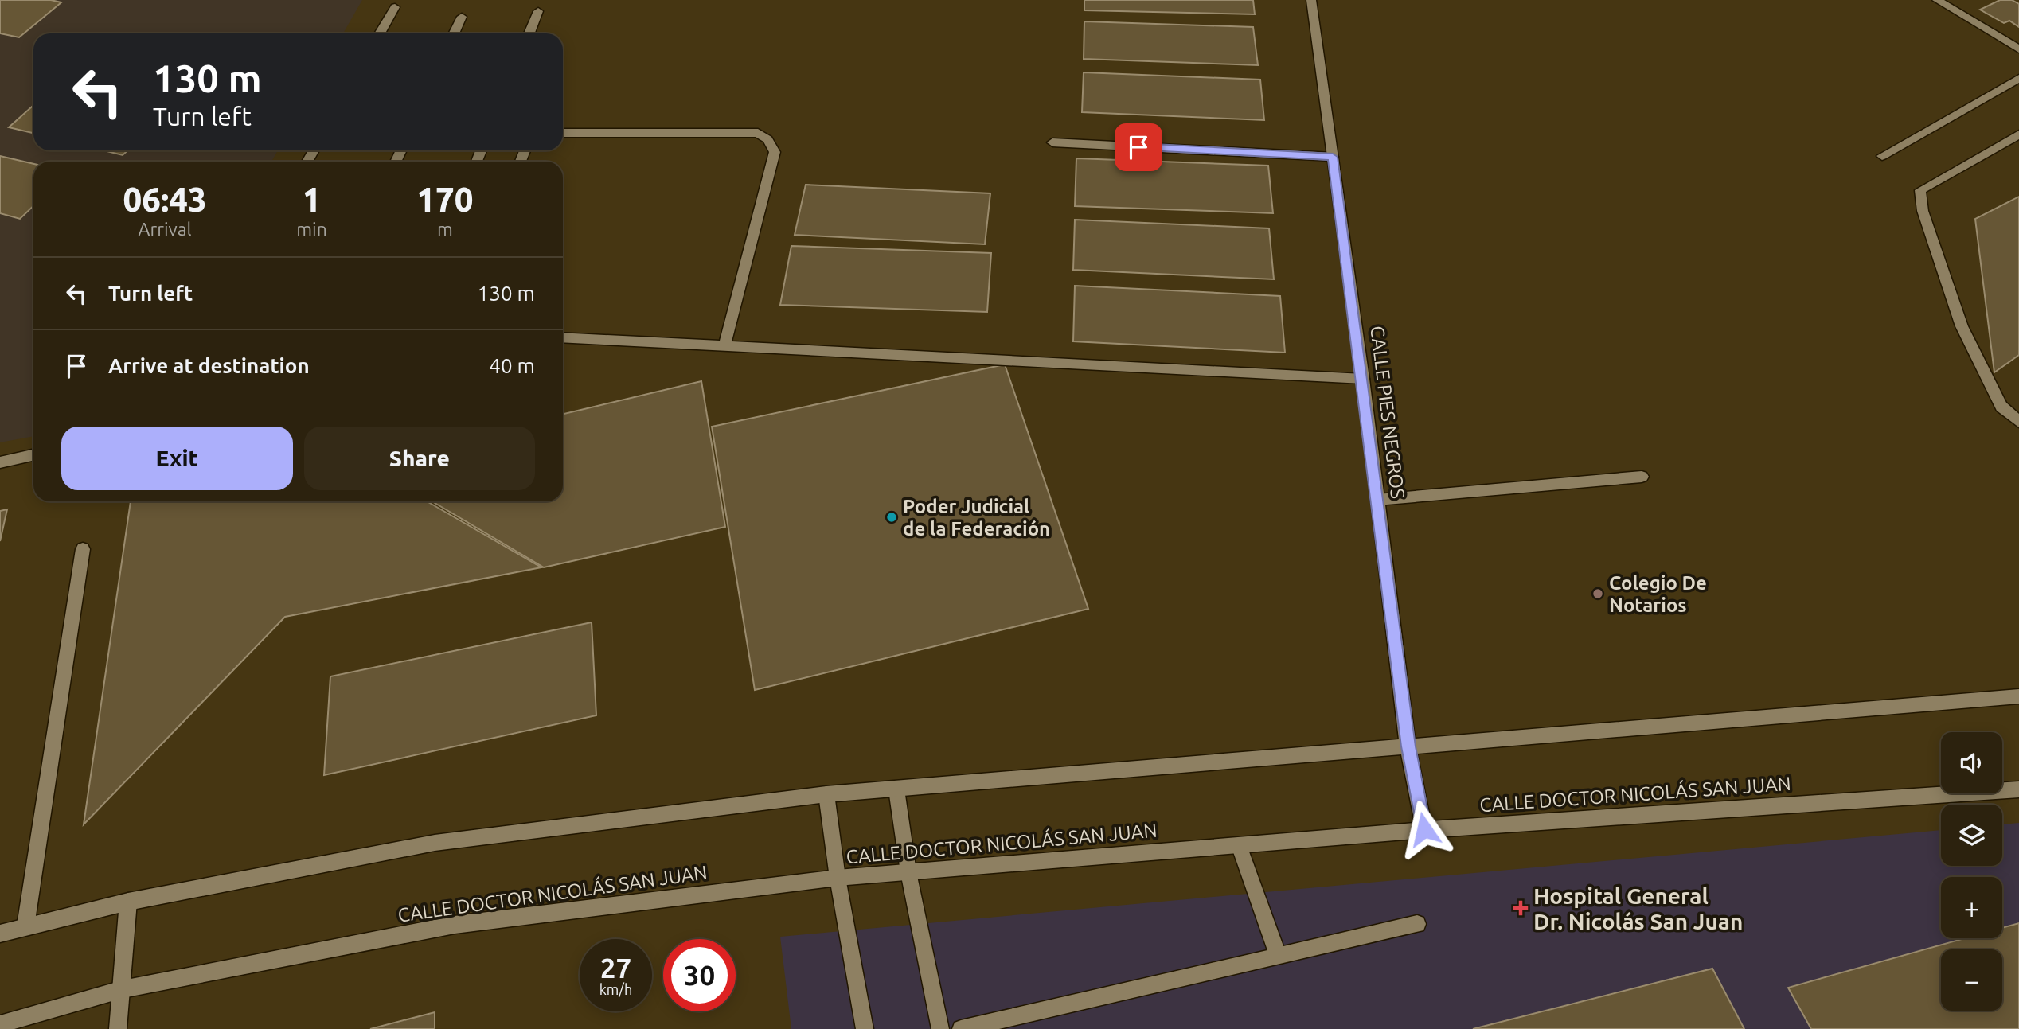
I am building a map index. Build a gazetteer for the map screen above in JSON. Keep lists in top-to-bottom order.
{
  "streets": {
    "street": ["CALLE PIES NEGROS", "CALLE DOCTOR NICOLÁS SAN JUAN"]
  },
  "crossings": [
    ["CALLE PIES NEGROS", "CALLE DOCTOR NICOLÁS SAN JUAN"]
  ],
  "places": {
    "other": ["Poder Judicial de la Federación", "Colegio De Notarios"],
    "health": ["Hospital General Dr. Nicolás San Juan"]
  },
  "page": {
    "turn": ["130 m", "Turn left"],
    "eta": [
      "06:43",
      "Arrival",
      "1",
      "min",
      "170",
      "m"
    ],
    "list": [
      {
        "name": "Turn left",
        "value": "130 m"
      },
      {
        "name": "Arrive at destination",
        "value": "40 m"
      }
    ],
    "buttons": ["Exit", "Share"],
    "map_buttons": ["+", "−"],
    "speed": "27 km/h",
    "limit": "30"
  }
}
